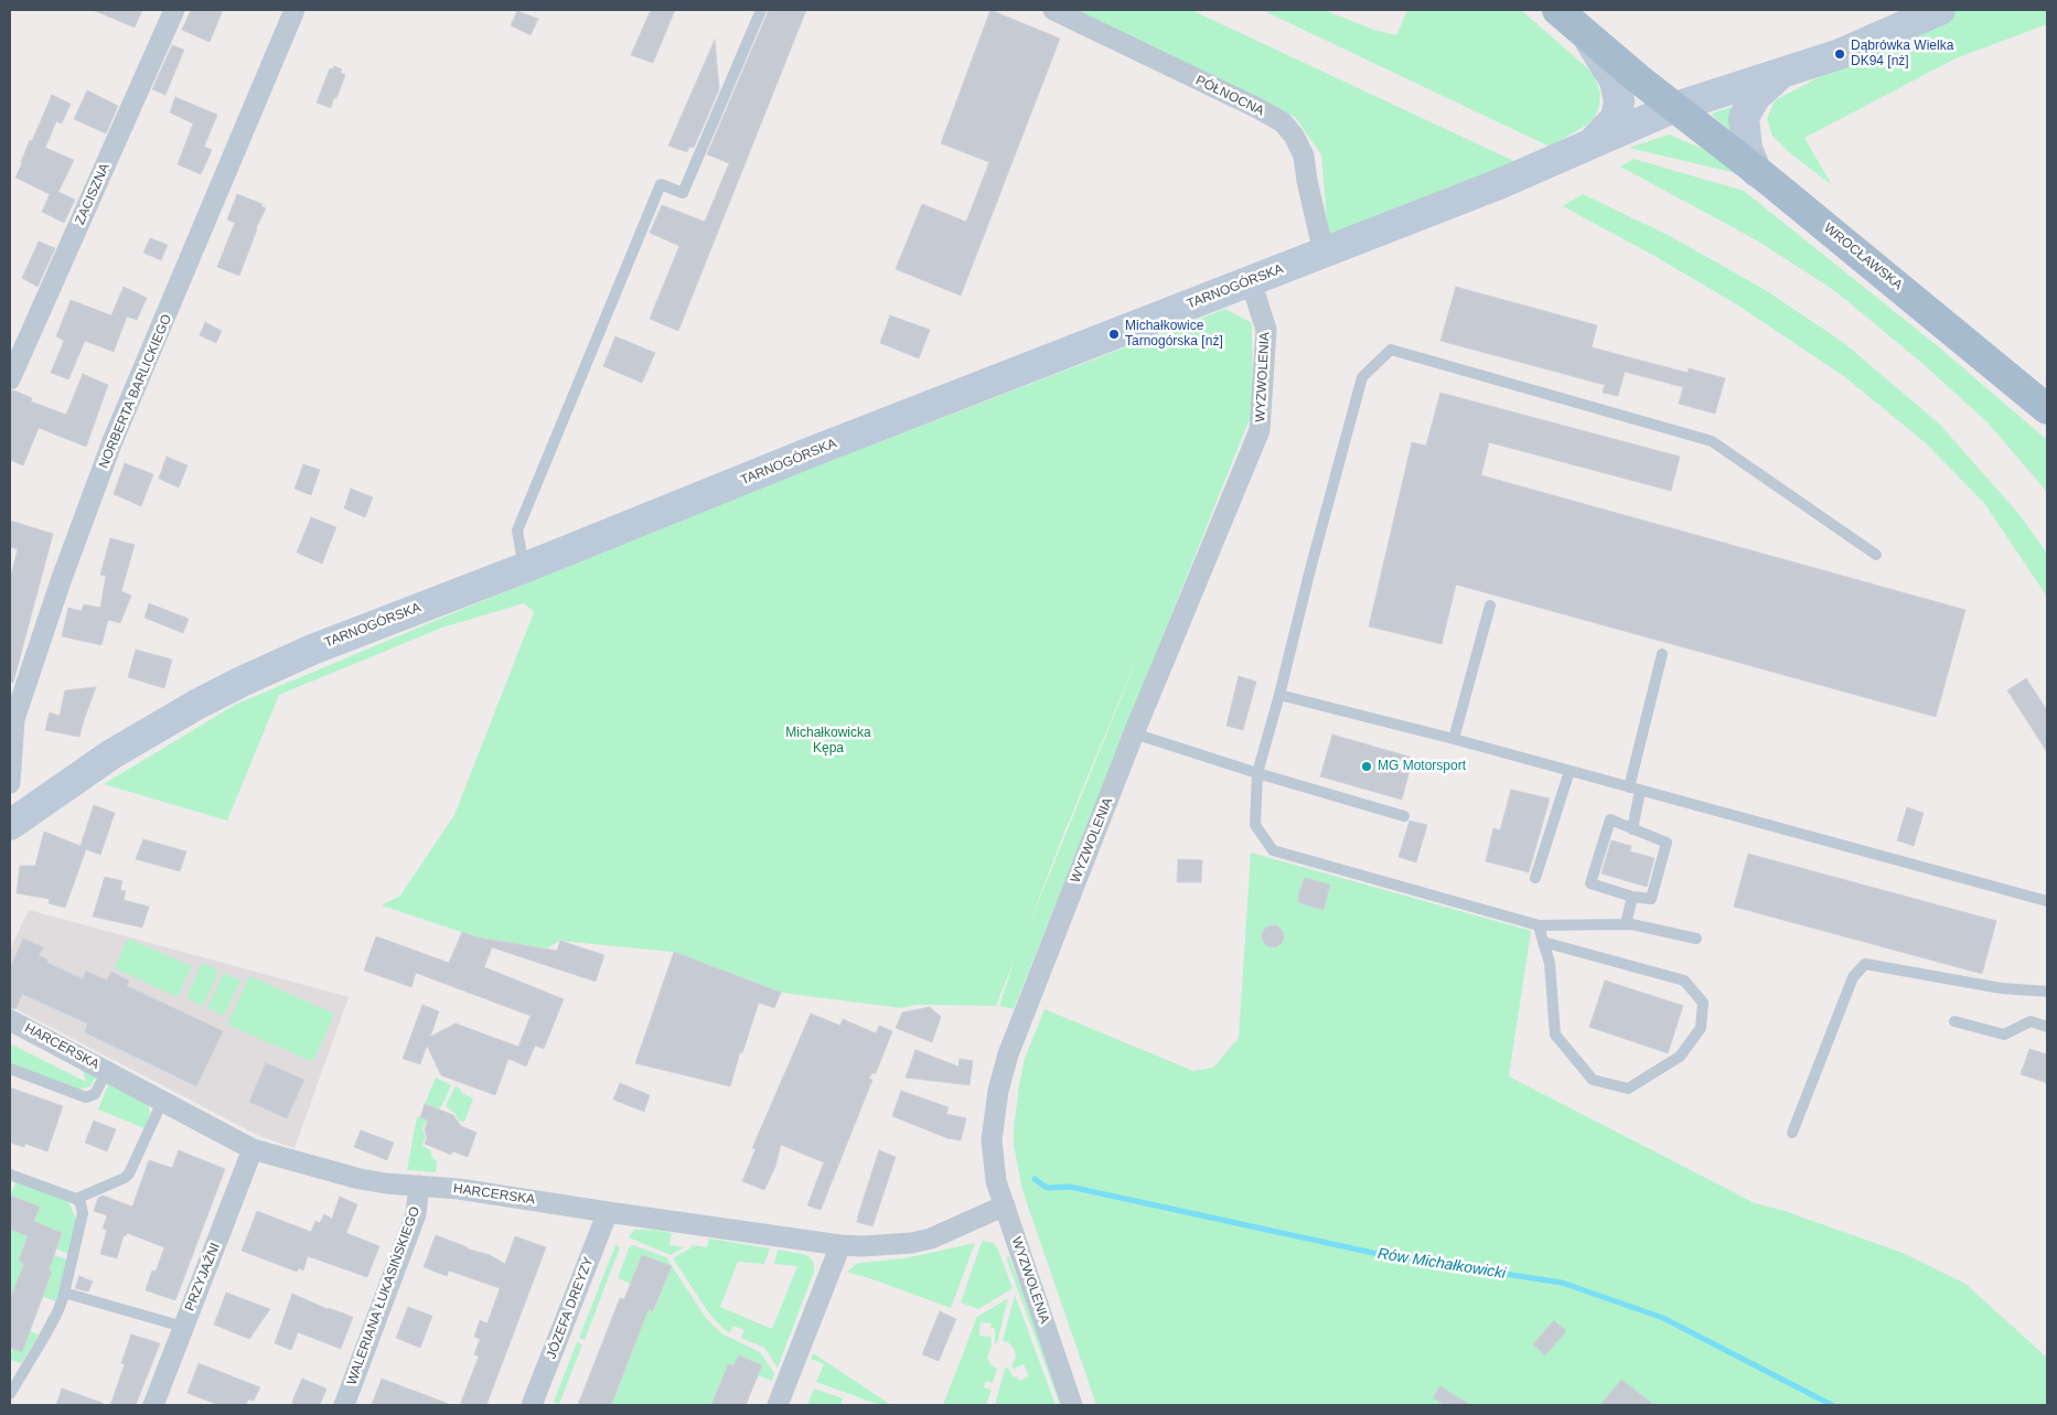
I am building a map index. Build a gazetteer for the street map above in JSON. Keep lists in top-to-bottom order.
{
  "streets": {
    "main road": ["WROCŁAWSKA"],
    "street": [
      "PÓŁNOCNA",
      "ZACISZNA",
      "TARNOGÓRSKA",
      "WYZWOLENIA",
      "NORBERTA BARLICKIEGO",
      "HARCERSKA",
      "PRZYJAŹNI",
      "WALERIANA ŁUKASIŃSKIEGO",
      "JÓZEFA DREYZY"
    ]
  },
  "crossings": [
    ["PÓŁNOCNA", "TARNOGÓRSKA"],
    ["WROCŁAWSKA", "TARNOGÓRSKA"],
    ["TARNOGÓRSKA", "WYZWOLENIA"],
    ["WYZWOLENIA", "HARCERSKA"],
    ["HARCERSKA", "PRZYJAŹNI"],
    ["HARCERSKA", "WALERIANA ŁUKASIŃSKIEGO"],
    ["HARCERSKA", "JÓZEFA DREYZY"]
  ],
  "water": ["Rów Michałkowicki"],
  "parks": ["Michałkowicka Kępa"],
  "places": ["Dąbrówka Wielka DK94 [nż]", "Michałkowice Tarnogórska [nż]", "MG Motorsport"]
}
